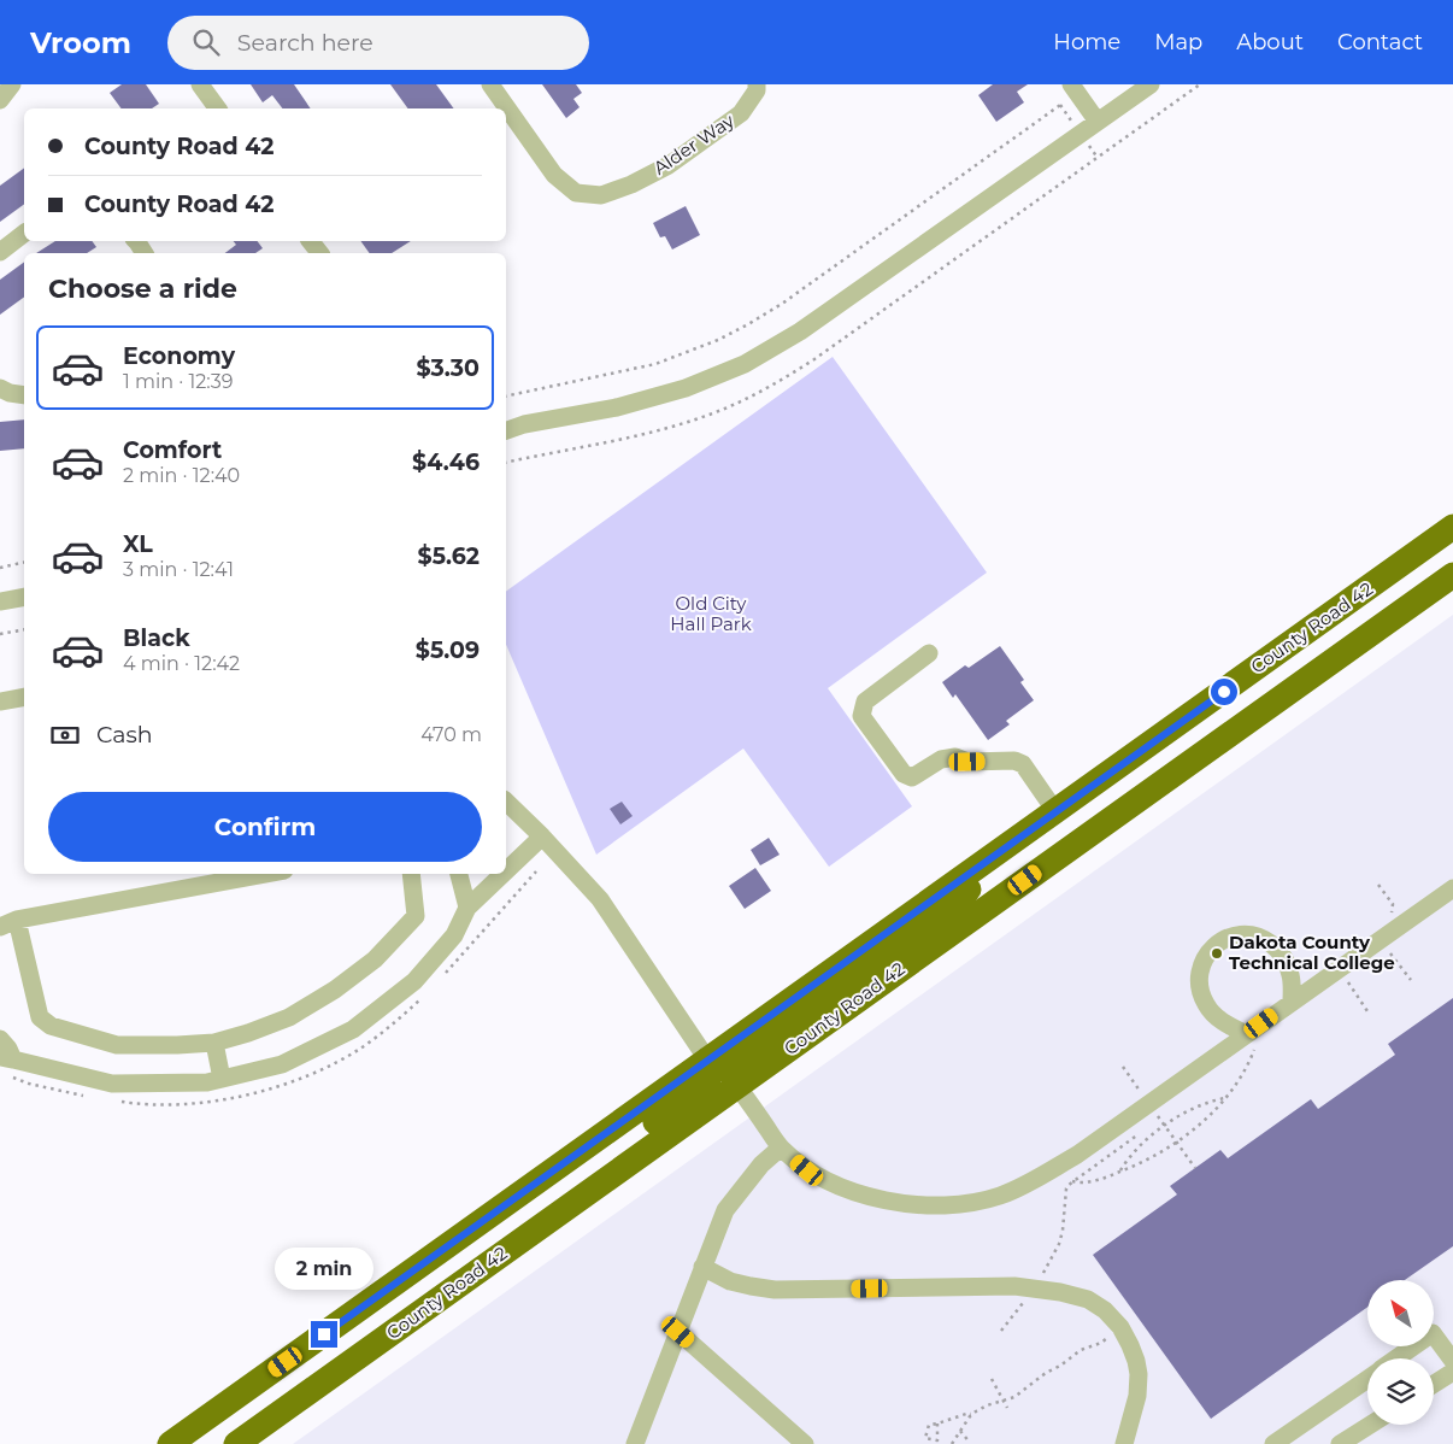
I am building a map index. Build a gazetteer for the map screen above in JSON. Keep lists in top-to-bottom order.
{
  "streets": {
    "highway": ["County Road 42"],
    "street": ["Alder Way"]
  },
  "parks": ["Old City Hall Park"],
  "places": ["Dakota County Technical College"],
  "north": "top left",
  "page": {
    "header": "Vroom",
    "search": "Search here",
    "nav": [
      "Home",
      "Map",
      "About",
      "Contact"
    ],
    "banner": ["County Road 42", "County Road 42"],
    "heading": "Choose a ride",
    "list": [
      {
        "name": "Economy",
        "note": "1 min · 12:39",
        "value": "$3.30"
      },
      {
        "name": "Comfort",
        "note": "2 min · 12:40",
        "value": "$4.46"
      },
      {
        "name": "XL",
        "note": "3 min · 12:41",
        "value": "$5.62"
      },
      {
        "name": "Black",
        "note": "4 min · 12:42",
        "value": "$5.09"
      }
    ],
    "pay": ["Cash", "470 m"],
    "buttons": "Confirm",
    "bubble": "2 min"
  }
}
